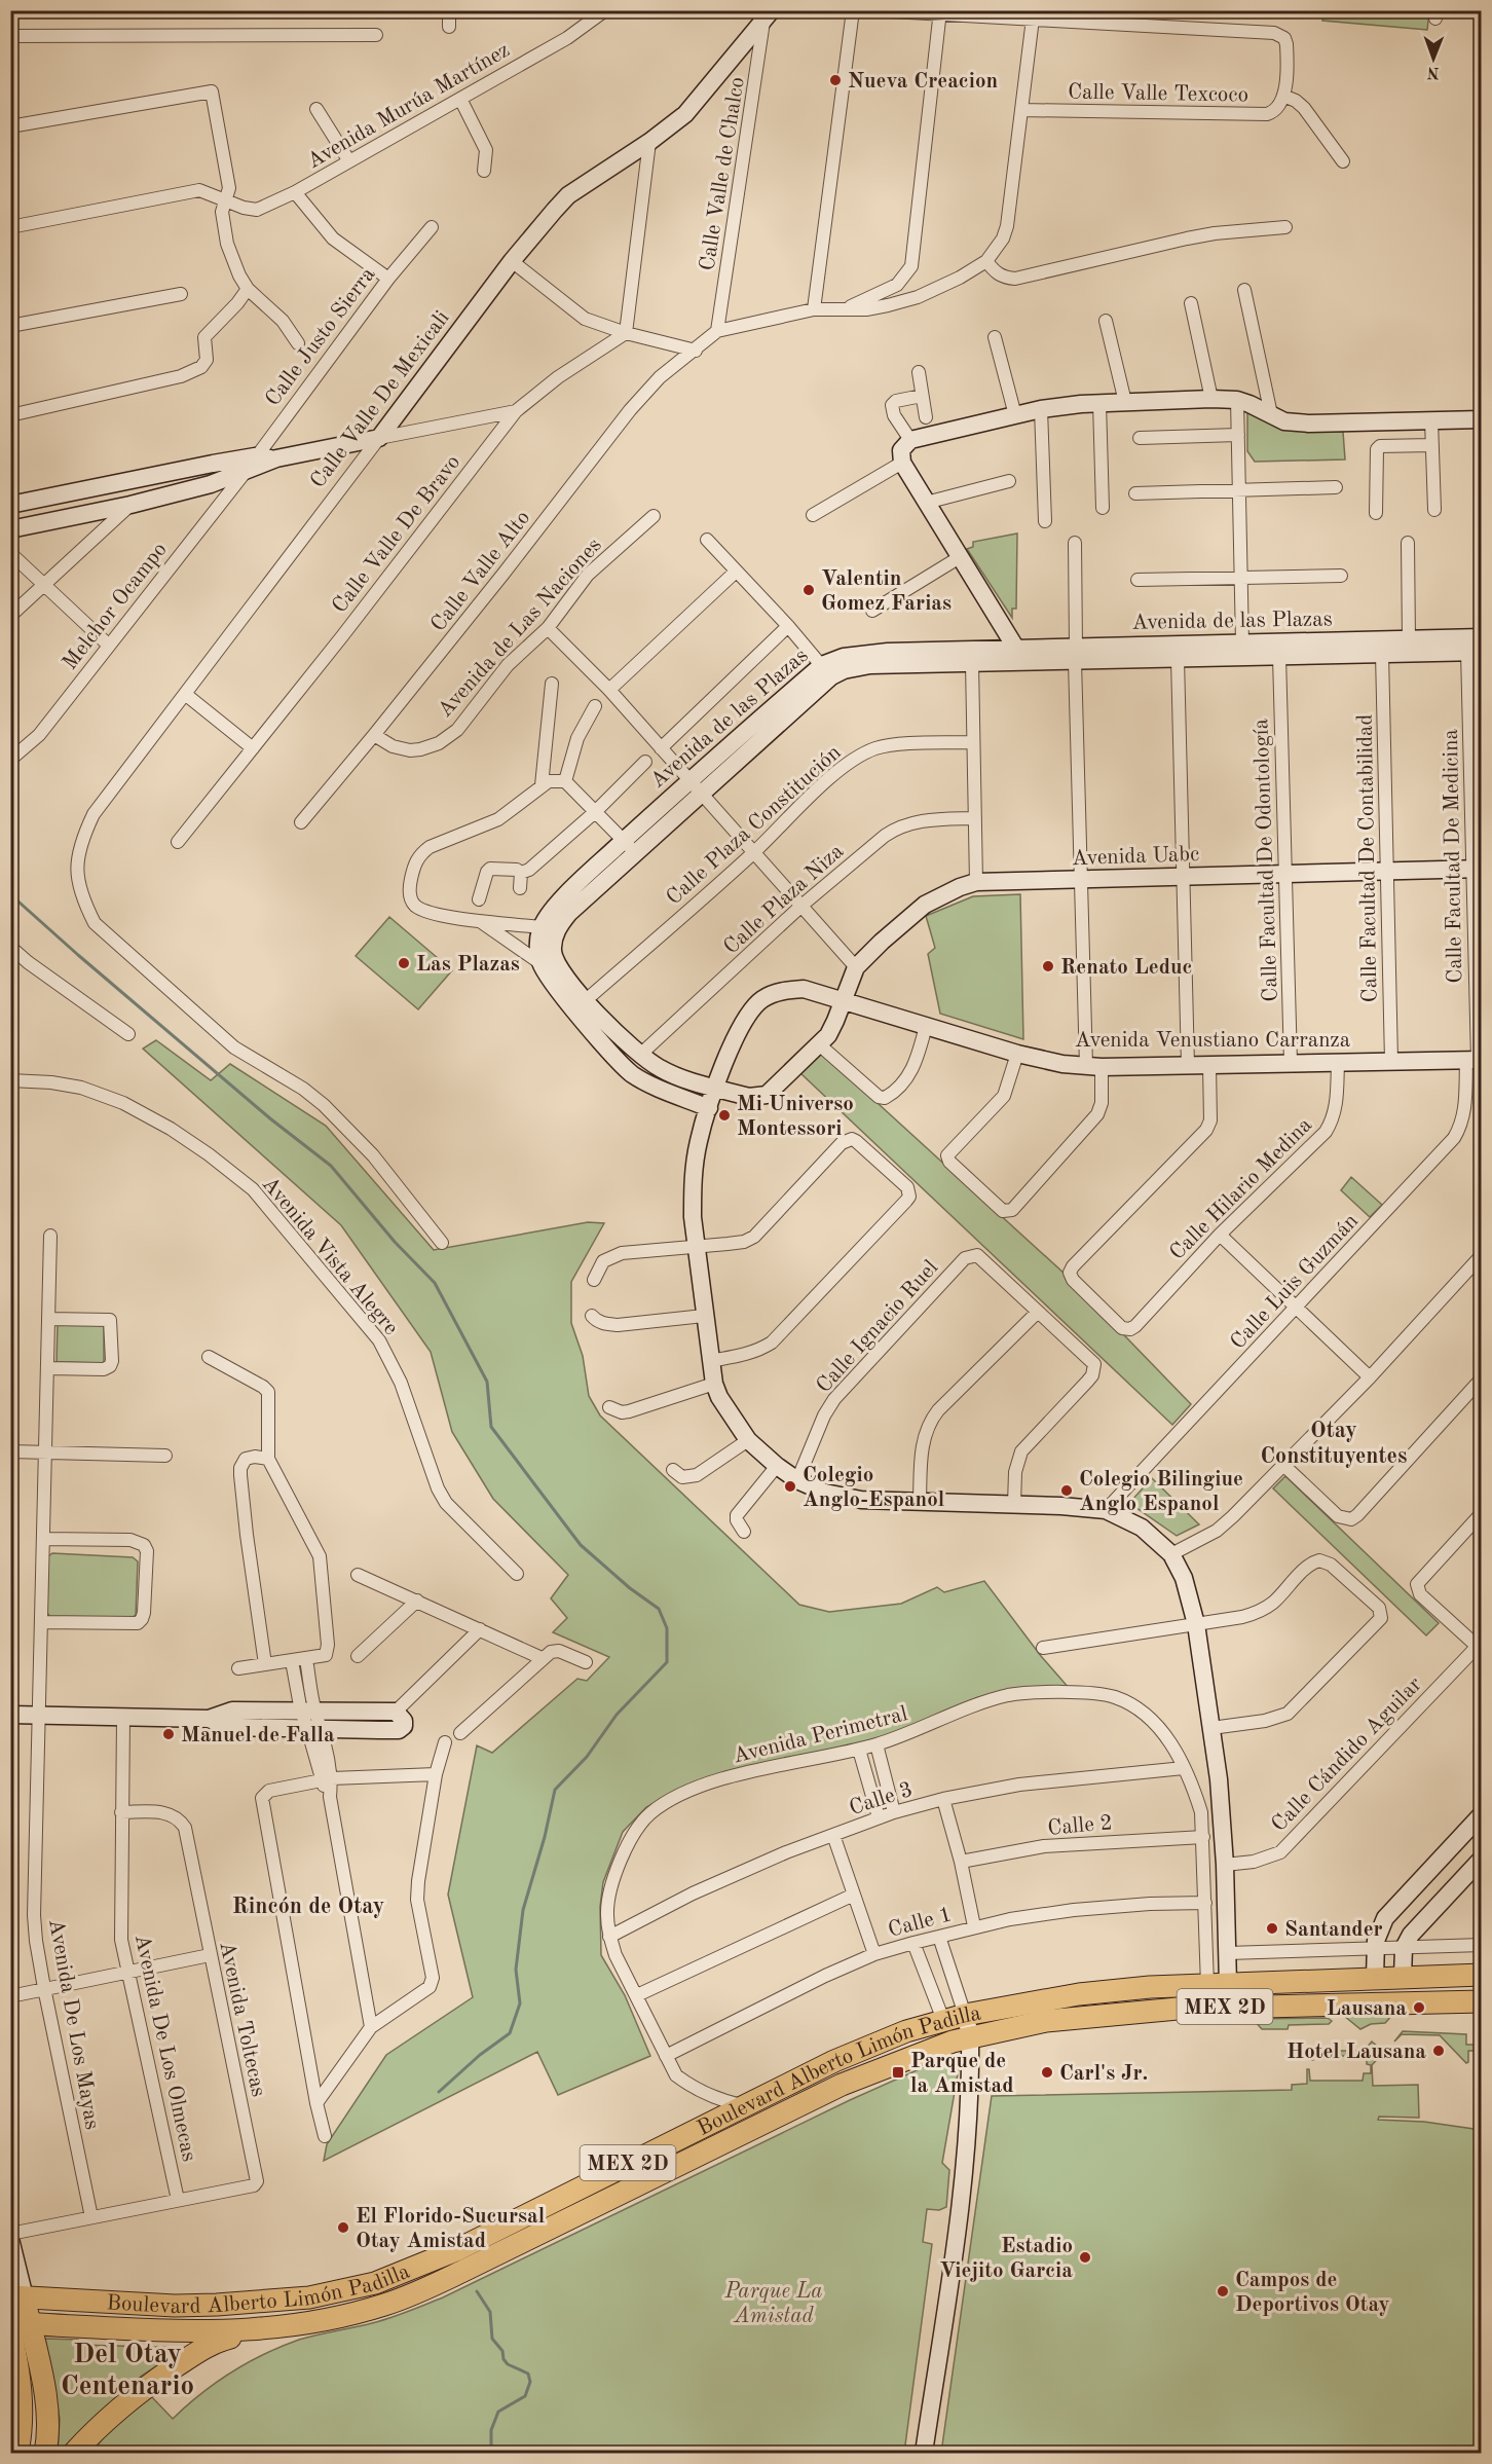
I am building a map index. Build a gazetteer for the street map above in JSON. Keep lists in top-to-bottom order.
{
  "streets": {
    "highway": ["MEX 2D", "Boulevard Alberto Limón Padilla"],
    "street": [
      "Calle Valle Texcoco",
      "Avenida Murúa Martínez",
      "Calle Valle de Chalco",
      "Calle Justo Sierra",
      "Calle Valle De Mexicali",
      "Calle Valle De Bravo",
      "Calle Valle Alto",
      "Melchor Ocampo",
      "Avenida de las Plazas",
      "Avenida de Las Naciones",
      "Calle Plaza Constitución",
      "Avenida Uabc",
      "Calle Facultad De Medicina",
      "Calle Facultad De Contabilidad",
      "Calle Facultad De Odontología",
      "Calle Plaza Niza",
      "Avenida Venustiano Carranza",
      "Calle Hilario Medina",
      "Avenida Vista Alegre",
      "Calle Luis Guzmán",
      "Calle Ignacio Ruel",
      "Avenida Perimetral",
      "Calle Cándido Aguilar",
      "Calle 3",
      "Calle 2",
      "Calle 1",
      "Avenida Toltecas",
      "Avenida De Los Mayas",
      "Avenida De Los Olmecas"
    ]
  },
  "crossings": [
    ["Calle Valle de Chalco", "Calle Valle De Mexicali"],
    ["Calle Valle de Chalco", "Calle Valle Alto"],
    ["Calle Justo Sierra", "Melchor Ocampo"],
    ["Calle Valle Alto", "Avenida de Las Naciones"],
    ["Avenida de las Plazas", "Avenida de Las Naciones"],
    ["Avenida de las Plazas", "Calle Facultad De Medicina"],
    ["Avenida de las Plazas", "Calle Facultad De Contabilidad"],
    ["Avenida de las Plazas", "Calle Facultad De Odontología"],
    ["Avenida de Las Naciones", "Calle Plaza Constitución"],
    ["Avenida de Las Naciones", "Avenida Uabc"],
    ["Avenida de Las Naciones", "Calle Plaza Niza"],
    ["Avenida Uabc", "Calle Facultad De Medicina"],
    ["Avenida Uabc", "Calle Facultad De Contabilidad"],
    ["Avenida Uabc", "Calle Facultad De Odontología"],
    ["Avenida Uabc", "Avenida Venustiano Carranza"],
    ["Calle Facultad De Medicina", "Avenida Venustiano Carranza"],
    ["Calle Facultad De Medicina", "Calle Luis Guzmán"],
    ["Calle Facultad De Contabilidad", "Avenida Venustiano Carranza"],
    ["Calle Facultad De Odontología", "Avenida Venustiano Carranza"],
    ["Avenida Venustiano Carranza", "Calle Hilario Medina"],
    ["Avenida Venustiano Carranza", "Calle Luis Guzmán"],
    ["Avenida Venustiano Carranza", "Calle Ignacio Ruel"],
    ["Avenida Venustiano Carranza", "Avenida Perimetral"],
    ["Avenida Venustiano Carranza", "Calle Cándido Aguilar"],
    ["Avenida Venustiano Carranza", "Boulevard Alberto Limón Padilla"],
    ["Avenida Perimetral", "Calle 3"],
    ["Avenida Perimetral", "Calle 2"],
    ["Avenida Perimetral", "Calle 1"],
    ["Avenida Perimetral", "Boulevard Alberto Limón Padilla"],
    ["Avenida Toltecas", "Avenida De Los Olmecas"]
  ],
  "districts": ["Otay Constituyentes", "Rincón de Otay", "Del Otay Centenario"],
  "parks": ["Parque La Amistad"],
  "places": {
    "other": [
      "Nueva Creacion",
      "Valentin Gomez Farias",
      "Las Plazas",
      "Renato Leduc",
      "Mi Universo Montessori",
      "Colegio Anglo-Espanol",
      "Colegio Bilingiue Anglo Espanol",
      "Manuel de Falla",
      "Santander",
      "Lausana",
      "Hotel Lausana",
      "Carl's Jr.",
      "El Florido-Sucursal Otay Amistad",
      "Estadio Viejito Garcia",
      "Campos de Deportivos Otay"
    ],
    "transit": ["Parque de la Amistad"]
  },
  "north": "bottom"
}
